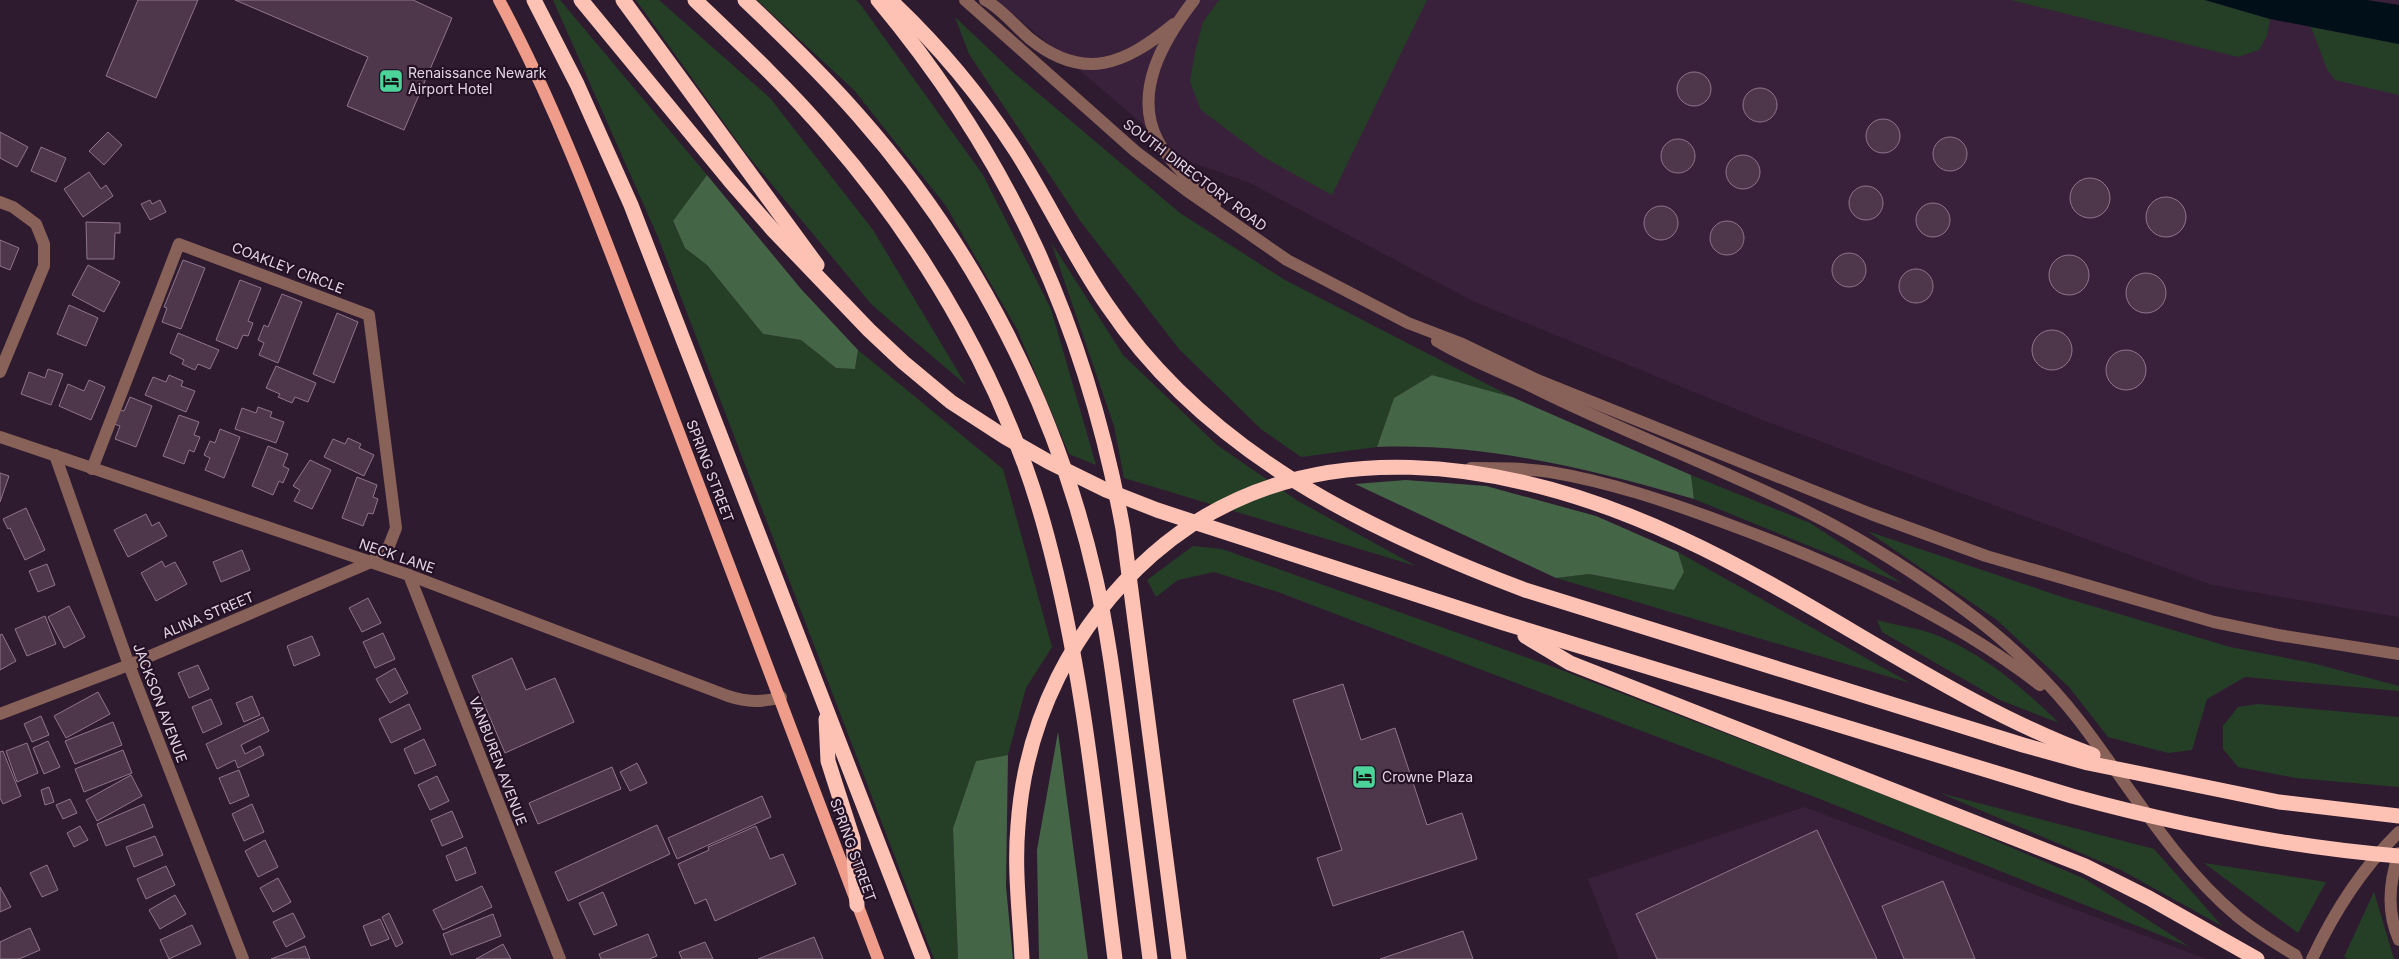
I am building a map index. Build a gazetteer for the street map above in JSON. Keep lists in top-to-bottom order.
{
  "streets": {
    "main road": ["SPRING STREET"],
    "street": [
      "SOUTH DIRECTORY ROAD",
      "COAKLEY CIRCLE",
      "NECK LANE",
      "ALINA STREET",
      "JACKSON AVENUE",
      "VANBUREN AVENUE"
    ]
  },
  "crossings": [
    ["COAKLEY CIRCLE", "NECK LANE"],
    ["COAKLEY CIRCLE", "ALINA STREET"],
    ["SPRING STREET", "NECK LANE"],
    ["NECK LANE", "ALINA STREET"],
    ["NECK LANE", "JACKSON AVENUE"],
    ["NECK LANE", "VANBUREN AVENUE"],
    ["ALINA STREET", "JACKSON AVENUE"]
  ],
  "places": {
    "hotel": ["Renaissance Newark Airport Hotel", "Crowne Plaza"]
  }
}
